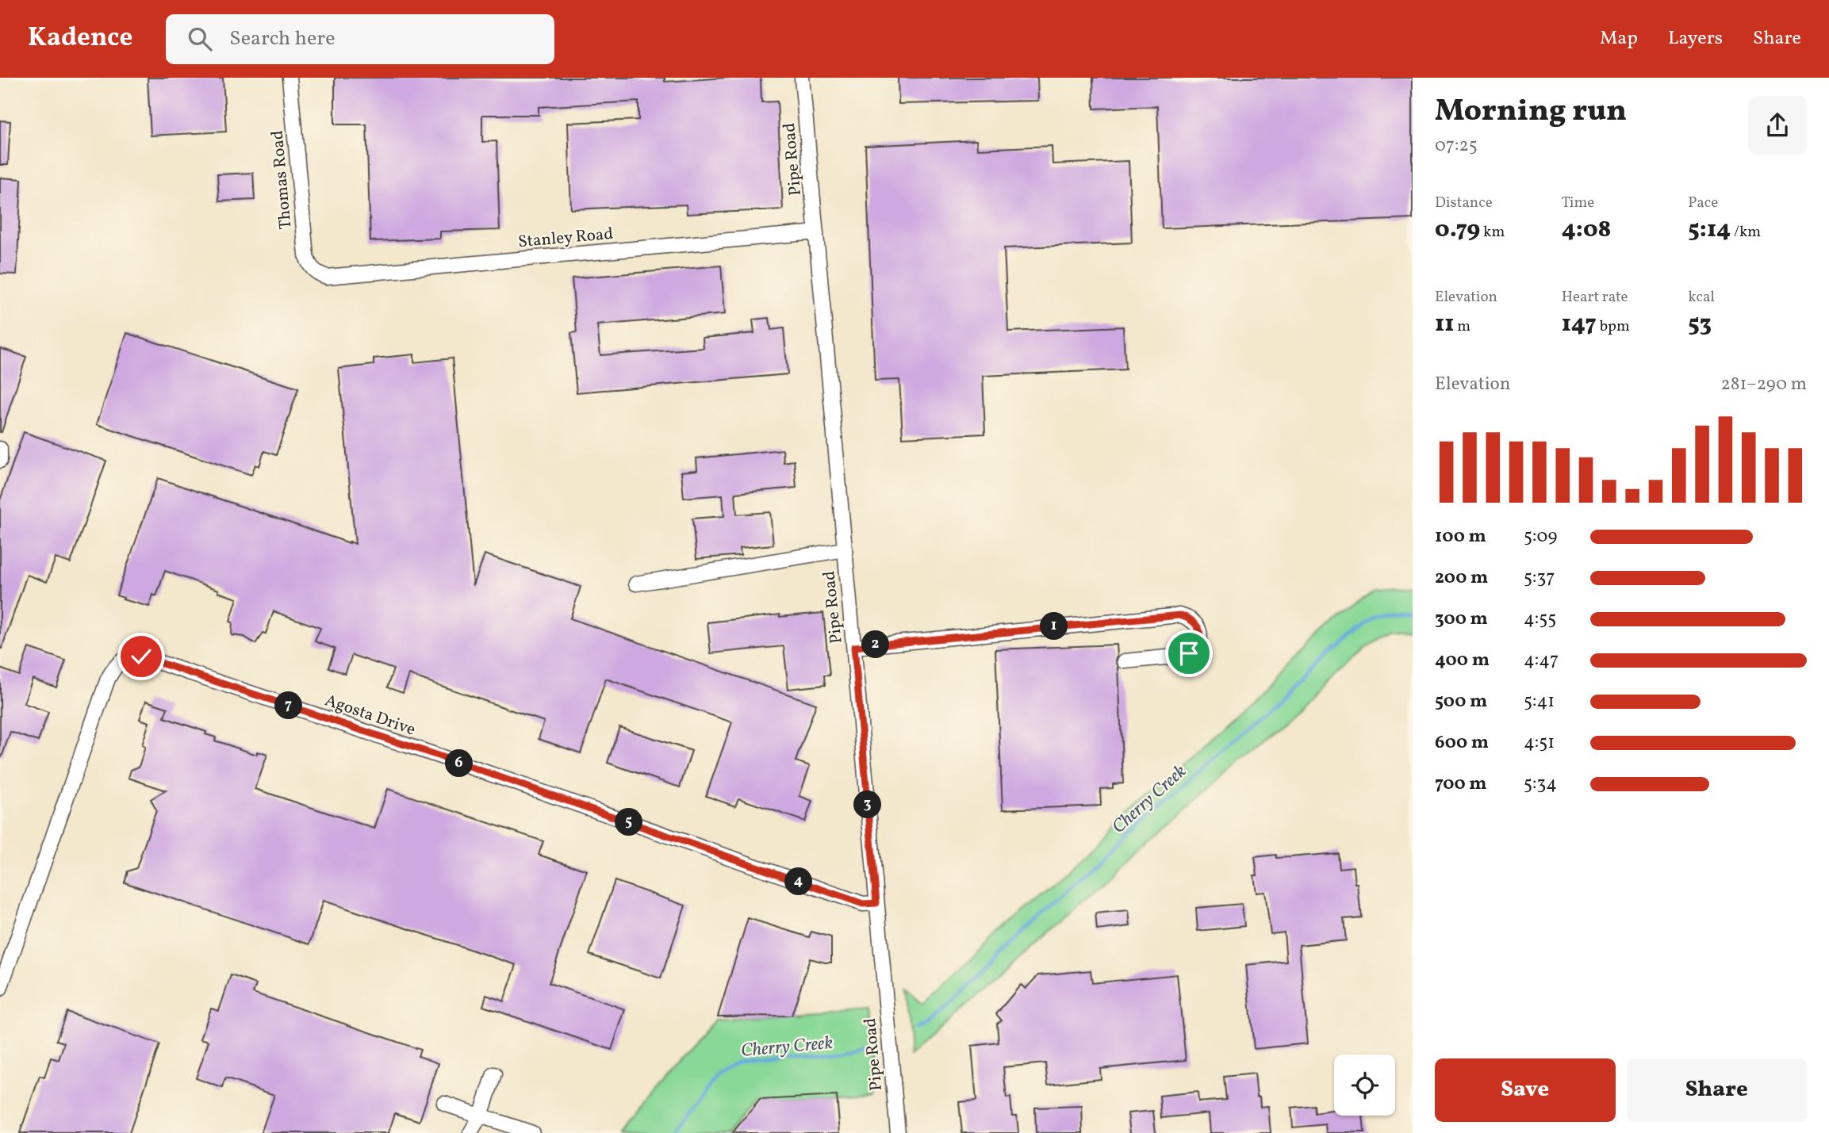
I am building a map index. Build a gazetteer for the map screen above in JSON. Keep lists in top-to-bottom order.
{
  "streets": {
    "street": [
      "Pipe Road",
      "Thomas Road",
      "Stanley Road",
      "Agosta Drive"
    ]
  },
  "crossings": [
    ["Pipe Road", "Stanley Road"],
    ["Pipe Road", "Agosta Drive"],
    ["Thomas Road", "Stanley Road"]
  ],
  "water": ["Cherry Creek"],
  "page": {
    "header": "Kadence",
    "search": "Search here",
    "nav": ["Map", "Layers", "Share"],
    "heading": ["Morning run", "07:25"],
    "stats": [
      ["Distance", "0.79 km"],
      ["Time", "4:08"],
      ["Pace", "5:14 /km"],
      ["Elevation", "11 m"],
      ["Heart rate", "147 bpm"],
      ["kcal", "53"]
    ],
    "chart": ["Elevation", "281–290 m"],
    "list": [
      {
        "name": "100 m",
        "note": "5:09"
      },
      {
        "name": "200 m",
        "note": "5:37"
      },
      {
        "name": "300 m",
        "note": "4:55"
      },
      {
        "name": "400 m",
        "note": "4:47"
      },
      {
        "name": "500 m",
        "note": "5:41"
      },
      {
        "name": "600 m",
        "note": "4:51"
      },
      {
        "name": "700 m",
        "note": "5:34"
      }
    ],
    "pins": [
      "1",
      "2",
      "7",
      "6",
      "3",
      "5",
      "4"
    ],
    "buttons": ["Save", "Share"]
  }
}
